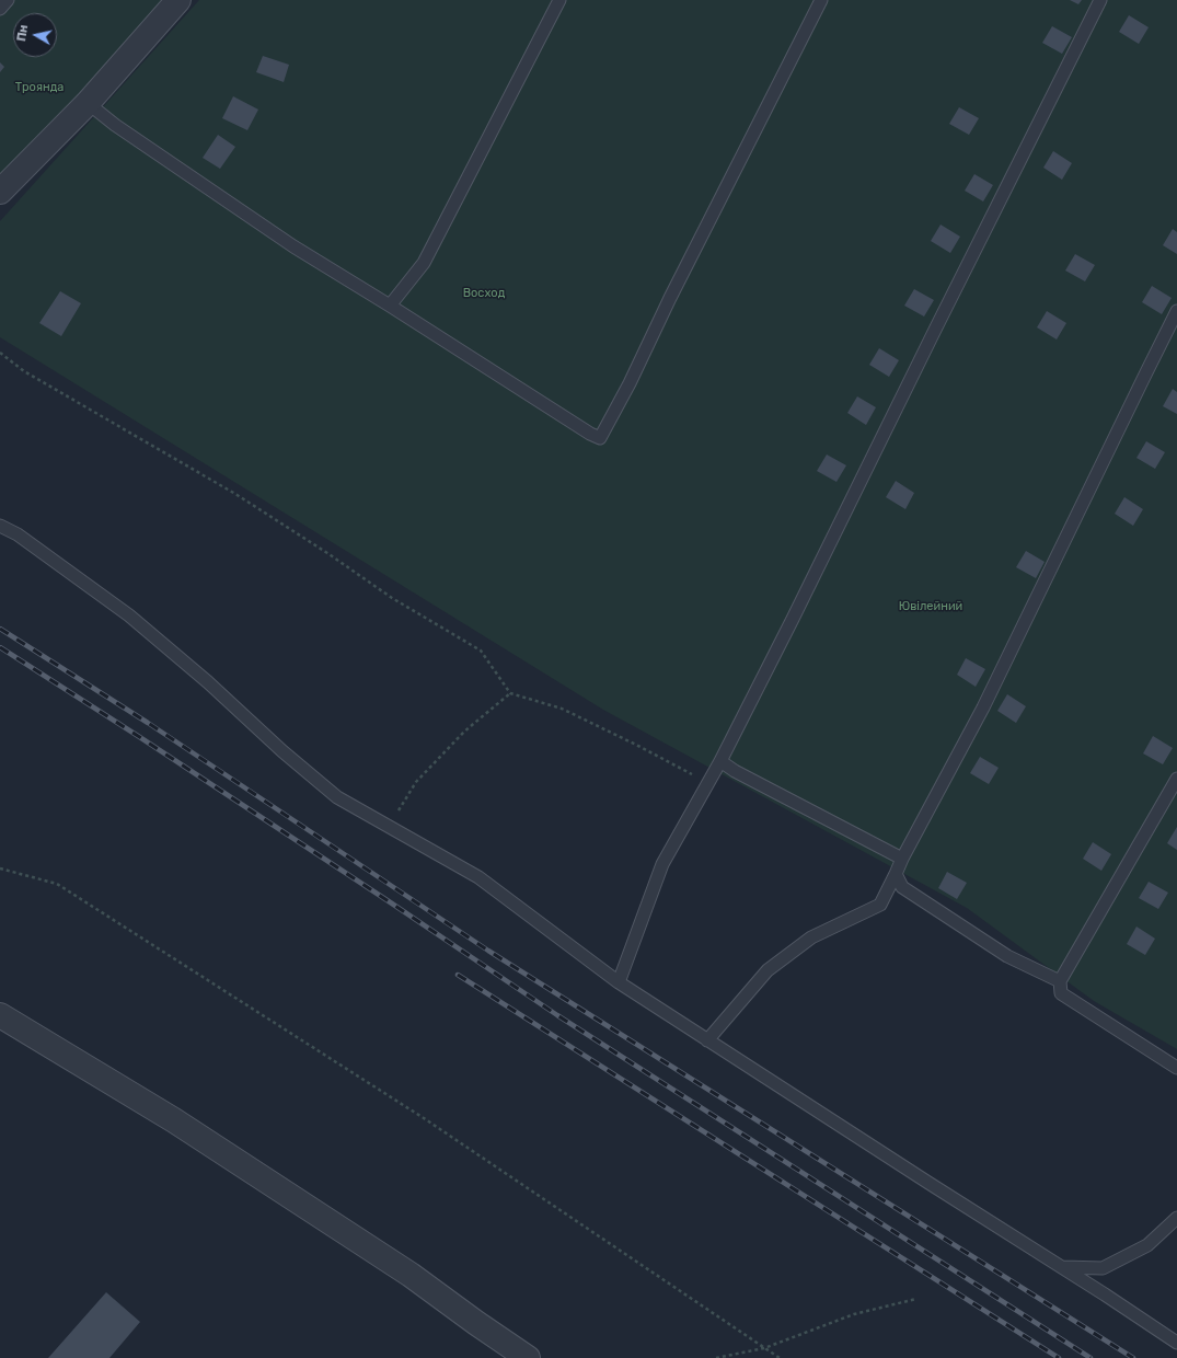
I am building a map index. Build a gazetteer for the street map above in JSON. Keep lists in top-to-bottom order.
{
  "parks": ["Троянда", "Восход", "Ювілейний"],
  "north": "left"
}
